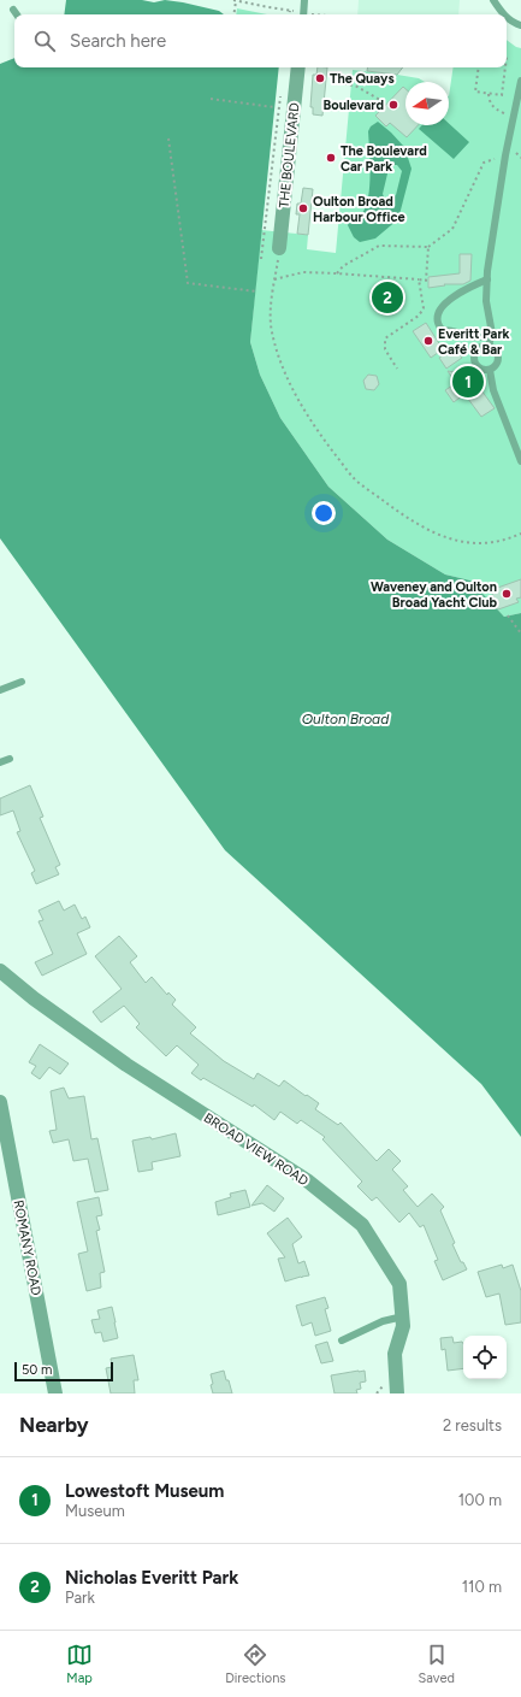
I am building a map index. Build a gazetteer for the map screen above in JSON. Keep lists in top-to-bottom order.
{
  "streets": {
    "street": ["THE BOULEVARD", "BROAD VIEW ROAD", "ROMANY ROAD"]
  },
  "water": ["Oulton Broad"],
  "places": [
    "The Quays",
    "Boulevard",
    "The Boulevard Car Park",
    "Oulton Broad Harbour Office",
    "Everitt Park Café & Bar",
    "Waveney and Oulton Broad Yacht Club"
  ],
  "scale_bar": "50 m",
  "north": "left",
  "page": {
    "search": "Search here",
    "pins": ["2", "1"],
    "scale": "50 m",
    "heading": ["Nearby", "2 results"],
    "list": [
      {
        "mark": "1",
        "name": "Lowestoft Museum",
        "note": "Museum",
        "value": "100 m"
      },
      {
        "mark": "2",
        "name": "Nicholas Everitt Park",
        "note": "Park",
        "value": "110 m"
      }
    ],
    "nav": ["Map", "Directions", "Saved"]
  }
}
